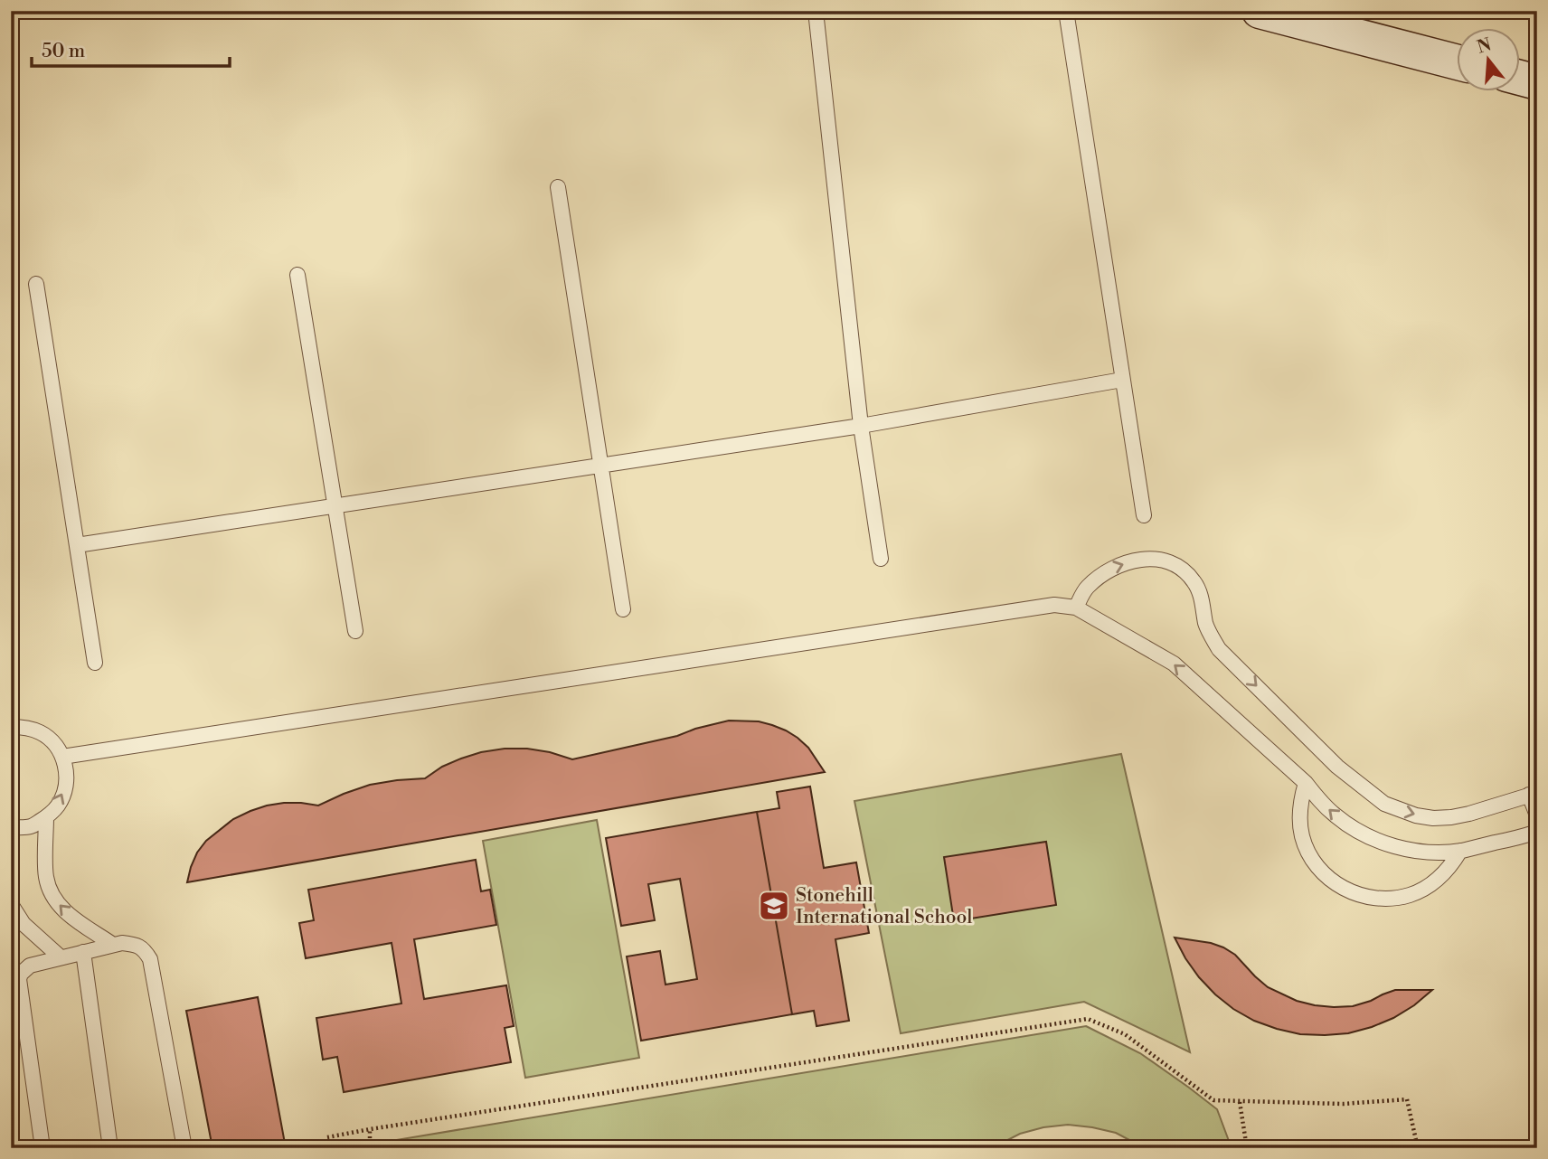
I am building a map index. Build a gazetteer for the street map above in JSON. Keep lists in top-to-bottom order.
{
  "places": {
    "school or university": ["Stonehill International School"]
  },
  "scale_bar": "50 m",
  "north": "top"
}
